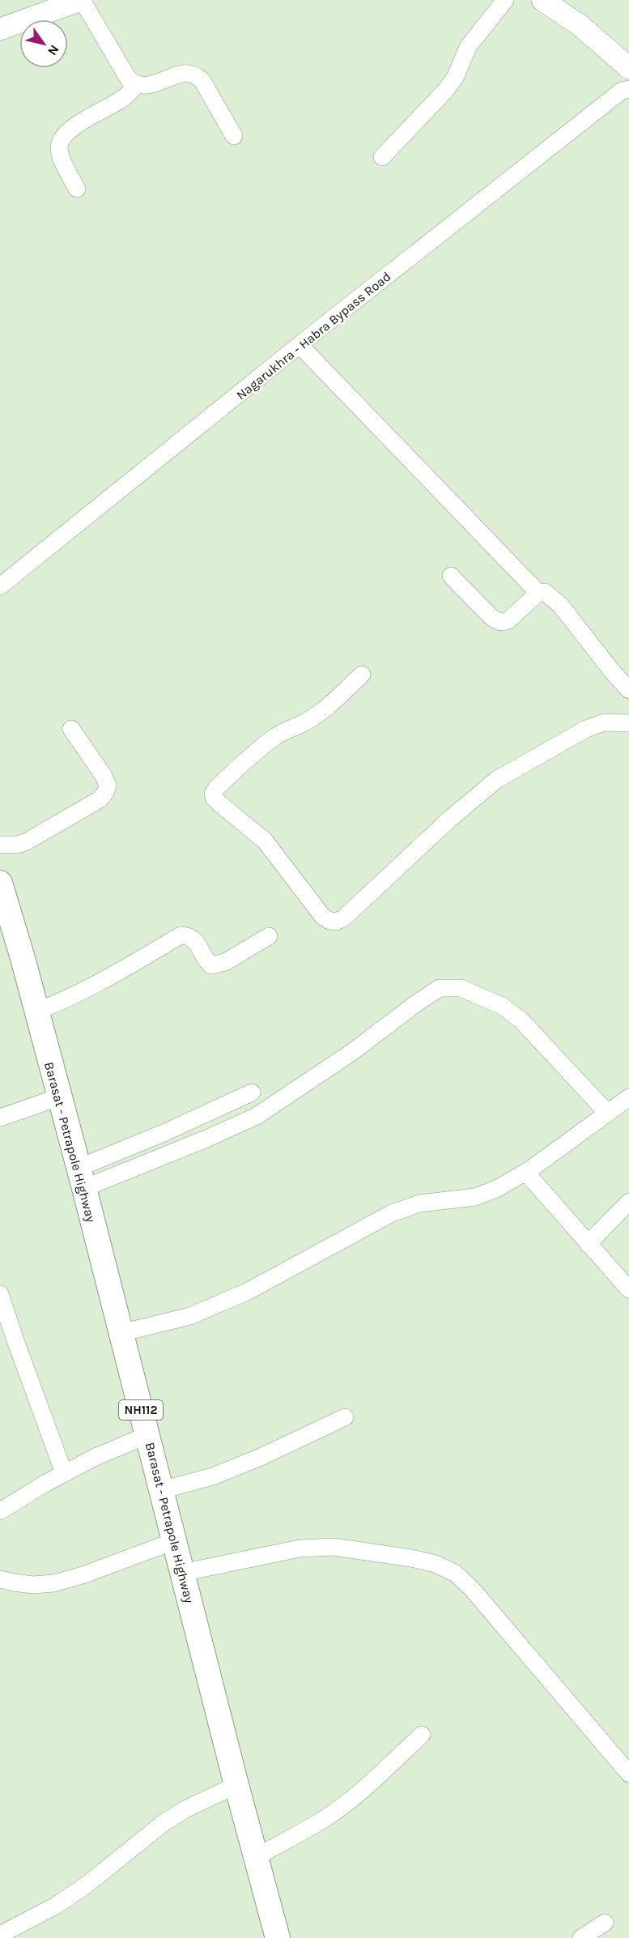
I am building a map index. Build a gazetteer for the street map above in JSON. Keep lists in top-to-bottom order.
{
  "streets": {
    "highway": ["Barasat - Petrapole Highway", "NH112"],
    "street": ["Nagarukhra - Habra Bypass Road"]
  },
  "north": "bottom right"
}
